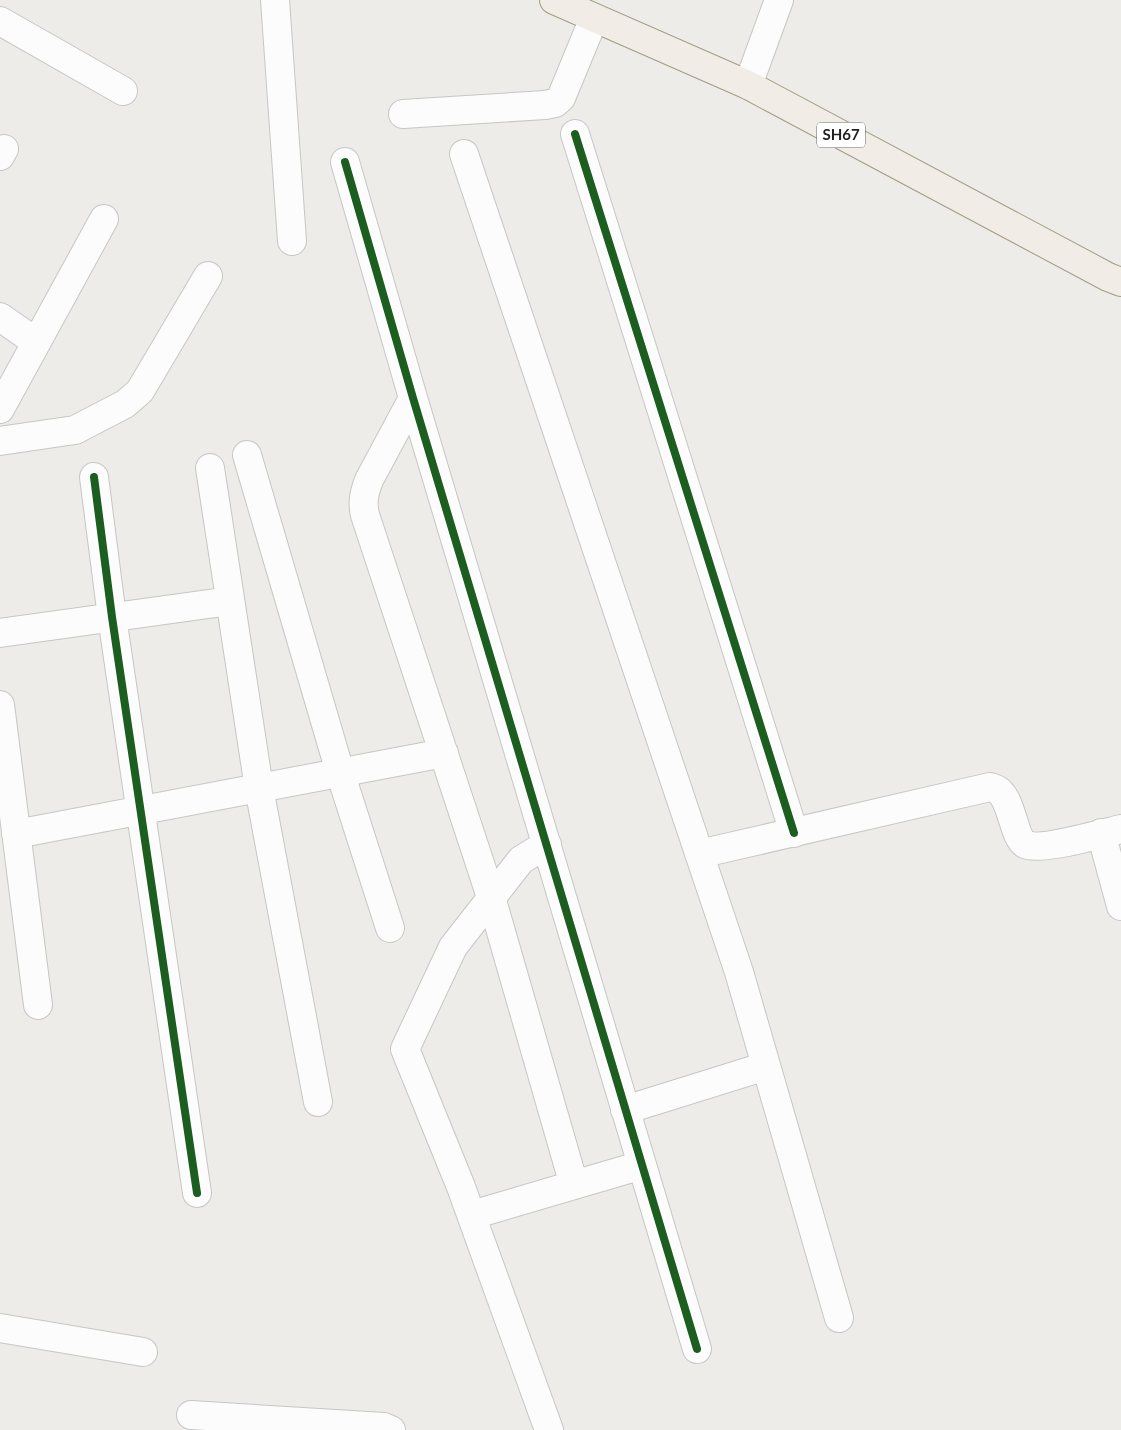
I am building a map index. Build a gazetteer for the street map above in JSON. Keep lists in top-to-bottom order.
{
  "streets": {
    "main road": ["SH67"]
  }
}
